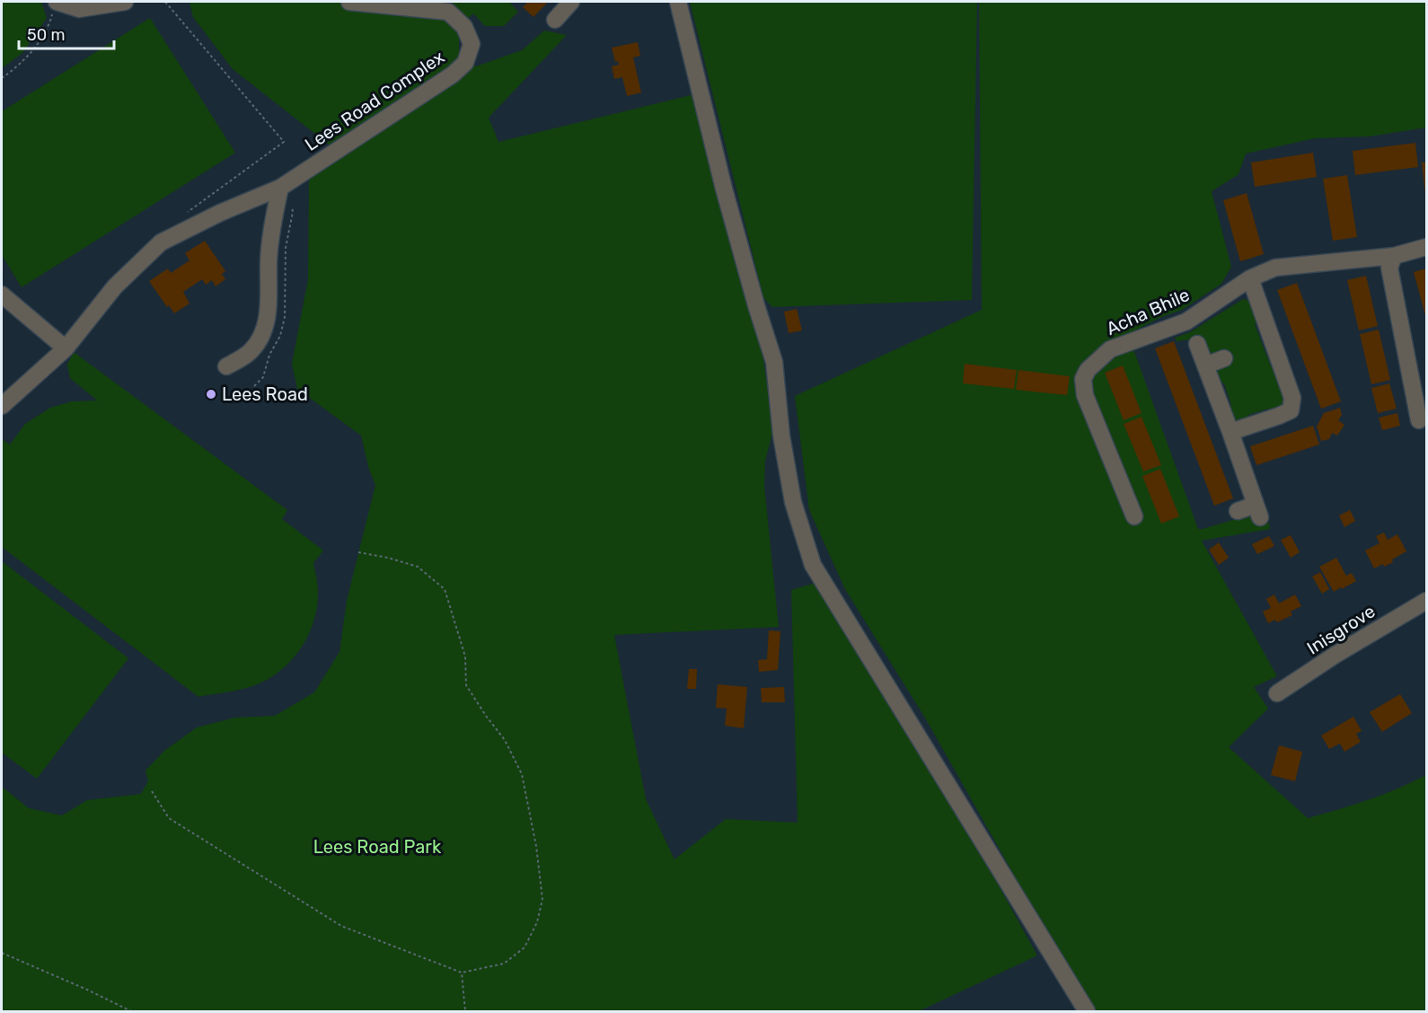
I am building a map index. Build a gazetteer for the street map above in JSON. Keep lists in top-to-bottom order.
{
  "streets": {
    "street": ["Lees Road Complex", "Acha Bhile", "Inisgrove"]
  },
  "parks": ["Lees Road Park"],
  "places": ["Lees Road"],
  "scale_bar": "50 m"
}
